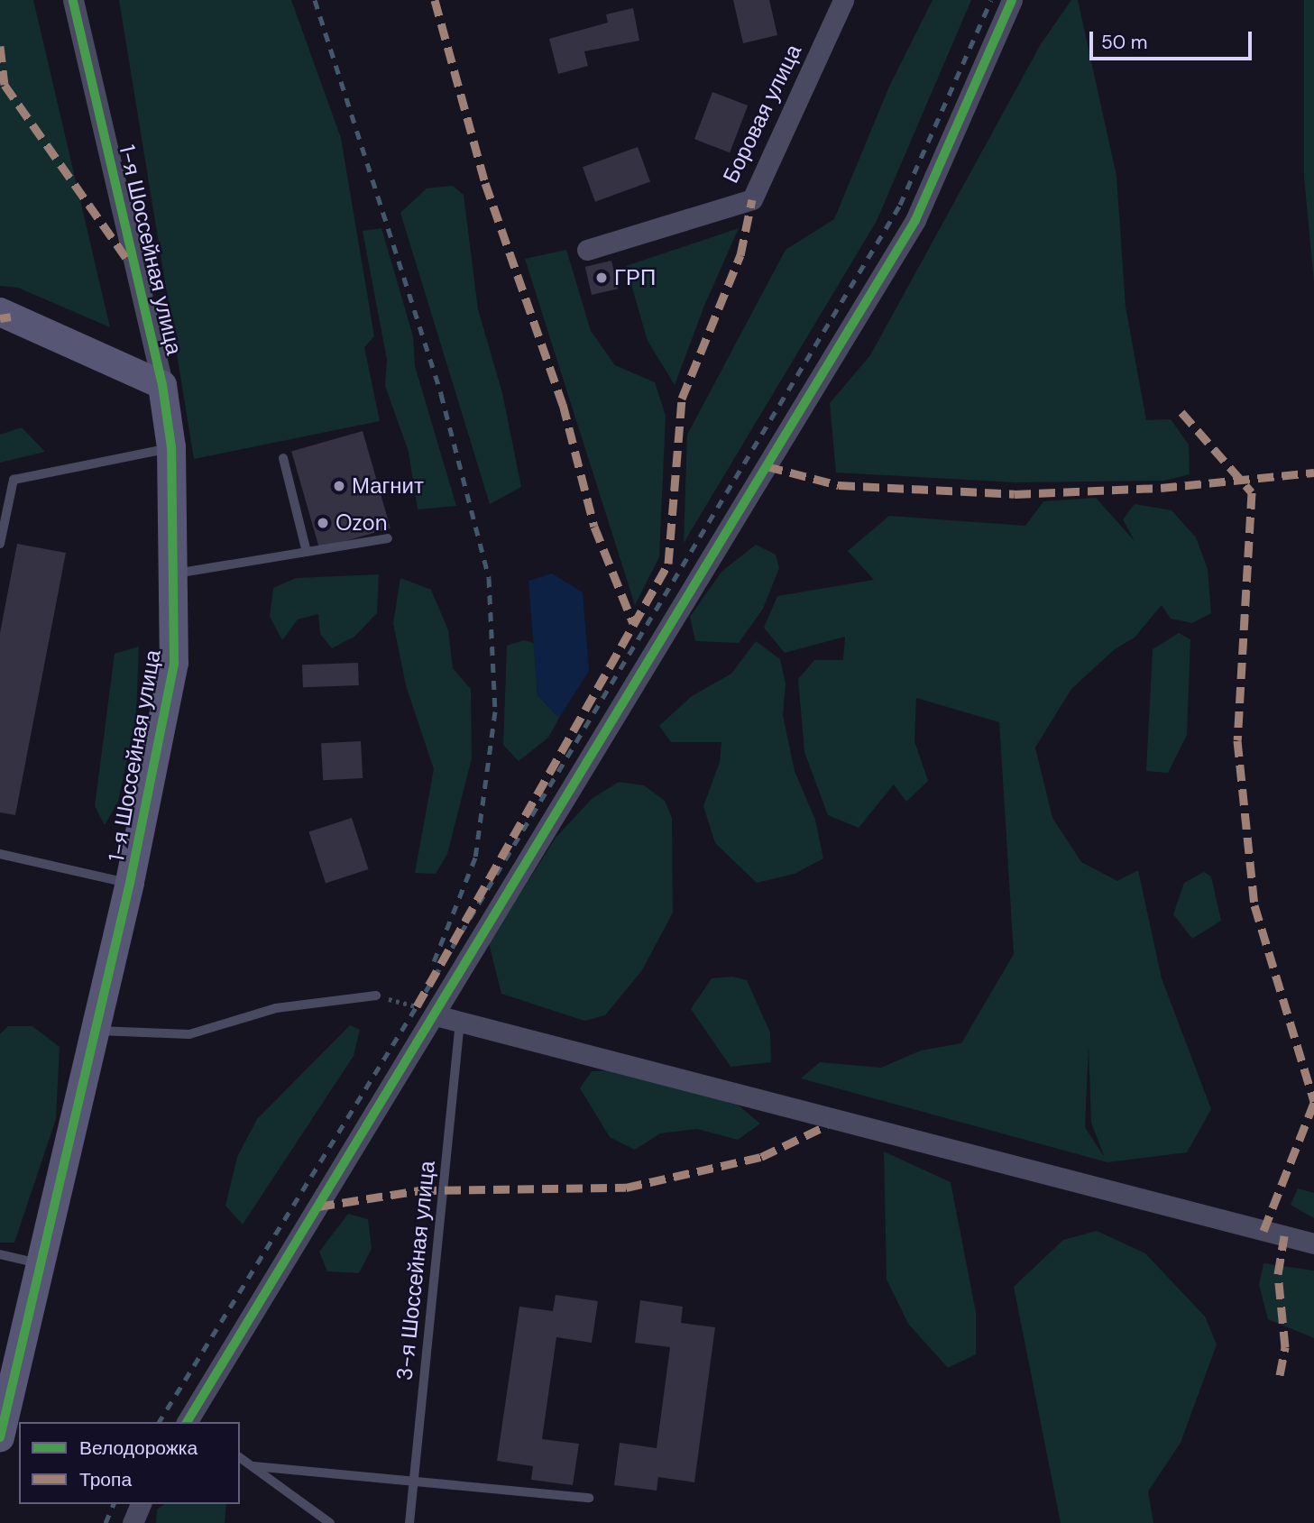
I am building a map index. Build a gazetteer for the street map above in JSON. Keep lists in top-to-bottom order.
{
  "streets": {
    "street": ["Боровая улица", "1-я Шоссейная улица"],
    "lane": ["3-я Шоссейная улица"]
  },
  "places": ["ГРП", "Магнит", "Ozon"],
  "legend": ["Велодорожка", "Тропа"],
  "scale_bar": "50 m"
}
